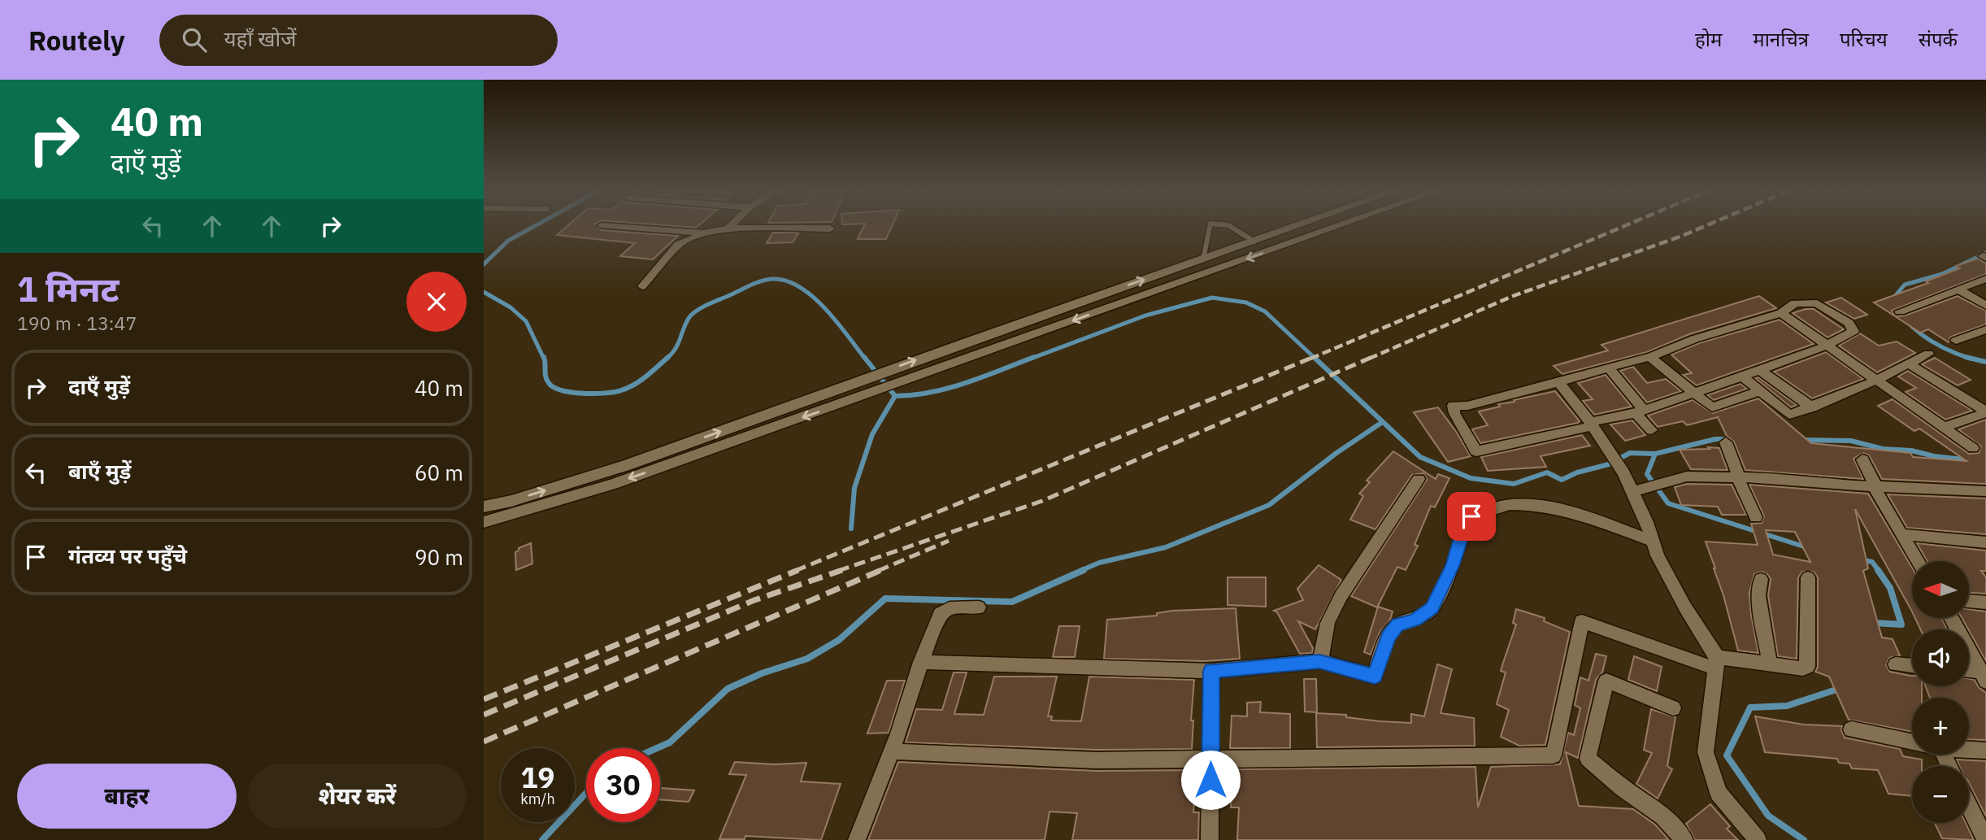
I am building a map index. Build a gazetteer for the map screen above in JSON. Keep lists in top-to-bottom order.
{
  "north": "left",
  "page": {
    "header": "Routely",
    "search": "यहाँ खोजें",
    "nav": [
      "होम",
      "मानचित्र",
      "परिचय",
      "संपर्क"
    ],
    "turn": ["40 m", "दाएँ मुड़ें"],
    "heading": ["1 मिनट", "190 m · 13:47"],
    "list": [
      {
        "name": "दाएँ मुड़ें",
        "value": "40 m"
      },
      {
        "name": "बाएँ मुड़ें",
        "value": "60 m"
      },
      {
        "name": "गंतव्य पर पहुँचे",
        "value": "90 m"
      }
    ],
    "map_buttons": ["+", "−"],
    "speed": "19 km/h",
    "limit": "30",
    "buttons": ["बाहर", "शेयर करें"]
  }
}
